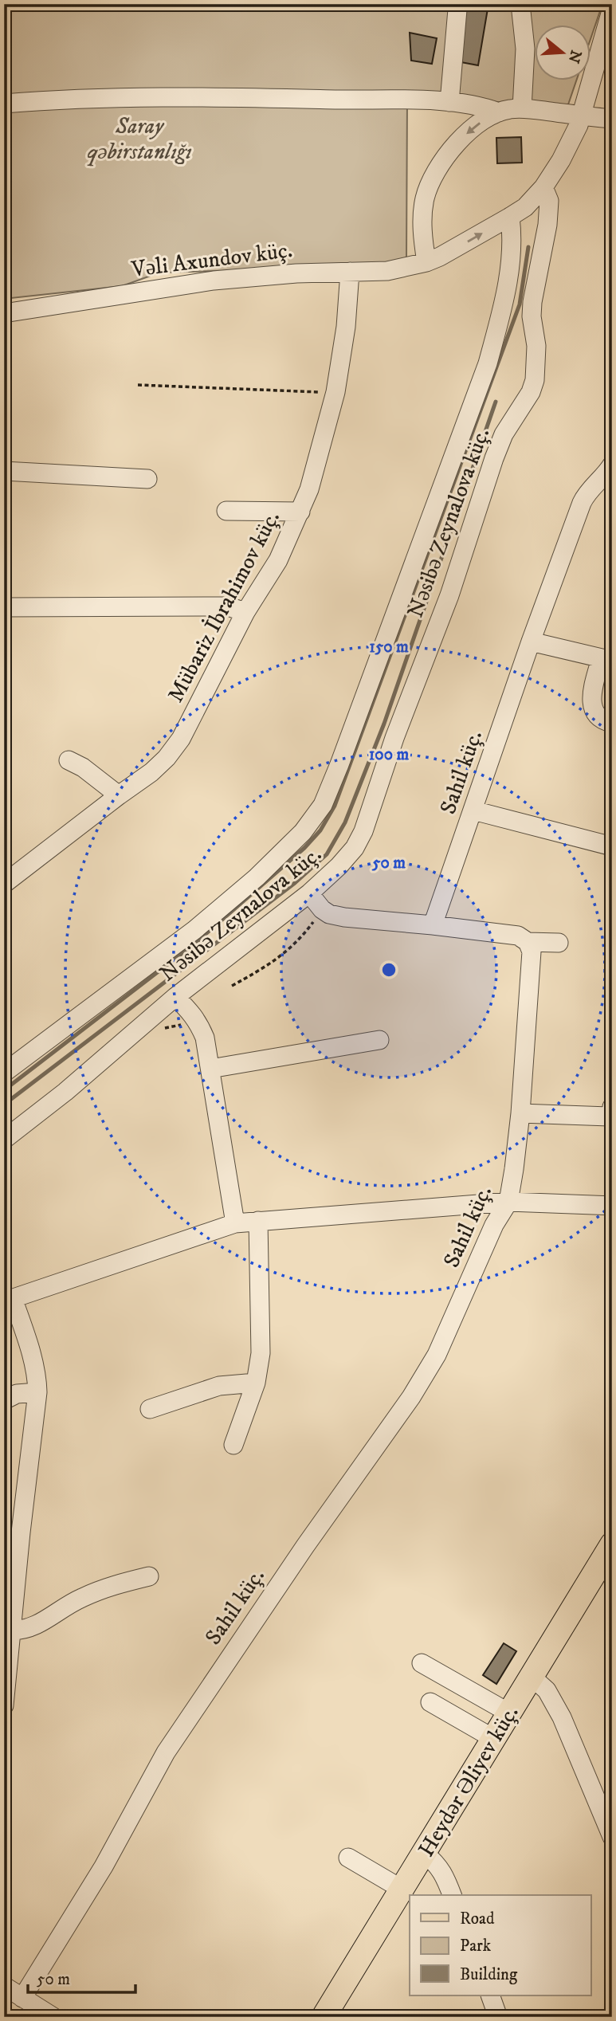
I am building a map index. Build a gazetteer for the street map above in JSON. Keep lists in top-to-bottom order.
{
  "streets": {
    "main road": ["Heydər Əliyev küç."],
    "street": [
      "Vəli Axundov küç.",
      "Nəsibə Zeynalova küç.",
      "Mübariz İbrahimov küç.",
      "Sahil küç."
    ]
  },
  "crossings": [
    ["Vəli Axundov küç.", "Nəsibə Zeynalova küç."],
    ["Vəli Axundov küç.", "Mübariz İbrahimov küç."]
  ],
  "parks": ["Saray qəbirstanlığı"],
  "legend": ["Road", "Park", "Building"],
  "scale_bar": "50 m",
  "north": "right",
  "rings": ["150 m", "100 m", "50 m"]
}
